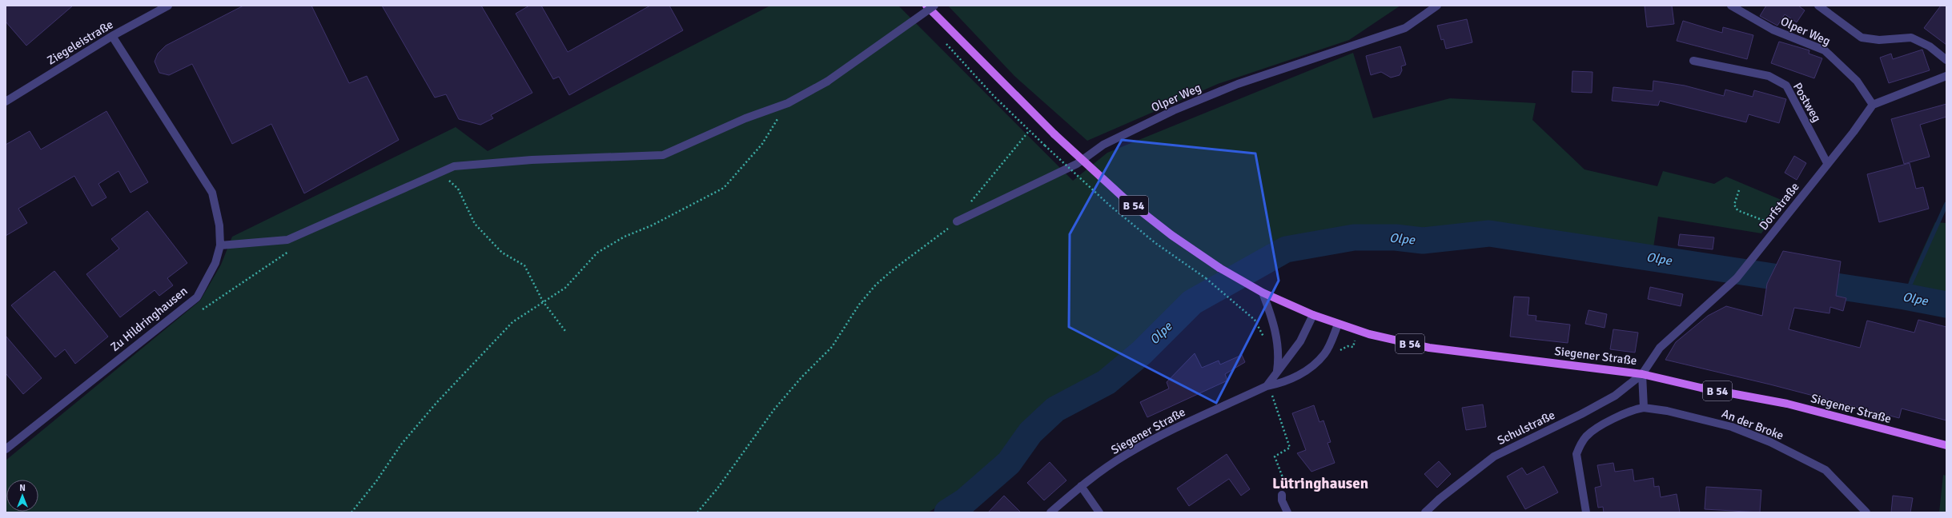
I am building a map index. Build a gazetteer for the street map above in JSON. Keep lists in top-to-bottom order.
{
  "streets": {
    "main road": ["B 54", "Siegener Straße"],
    "street": [
      "Olper Weg",
      "Ziegeleistraße",
      "Postweg",
      "Dorfstraße",
      "Zu Hildringhausen",
      "An der Broke",
      "Schulstraße"
    ]
  },
  "crossings": [
    ["Olper Weg", "Dorfstraße"],
    ["Ziegeleistraße", "Zu Hildringhausen"],
    ["Postweg", "Dorfstraße"],
    ["B 54", "Siegener Straße"],
    ["Dorfstraße", "Siegener Straße"],
    ["Dorfstraße", "Schulstraße"],
    ["Siegener Straße", "Schulstraße"]
  ],
  "districts": ["Lütringhausen"],
  "water": ["Olpe"],
  "north": "top"
}
